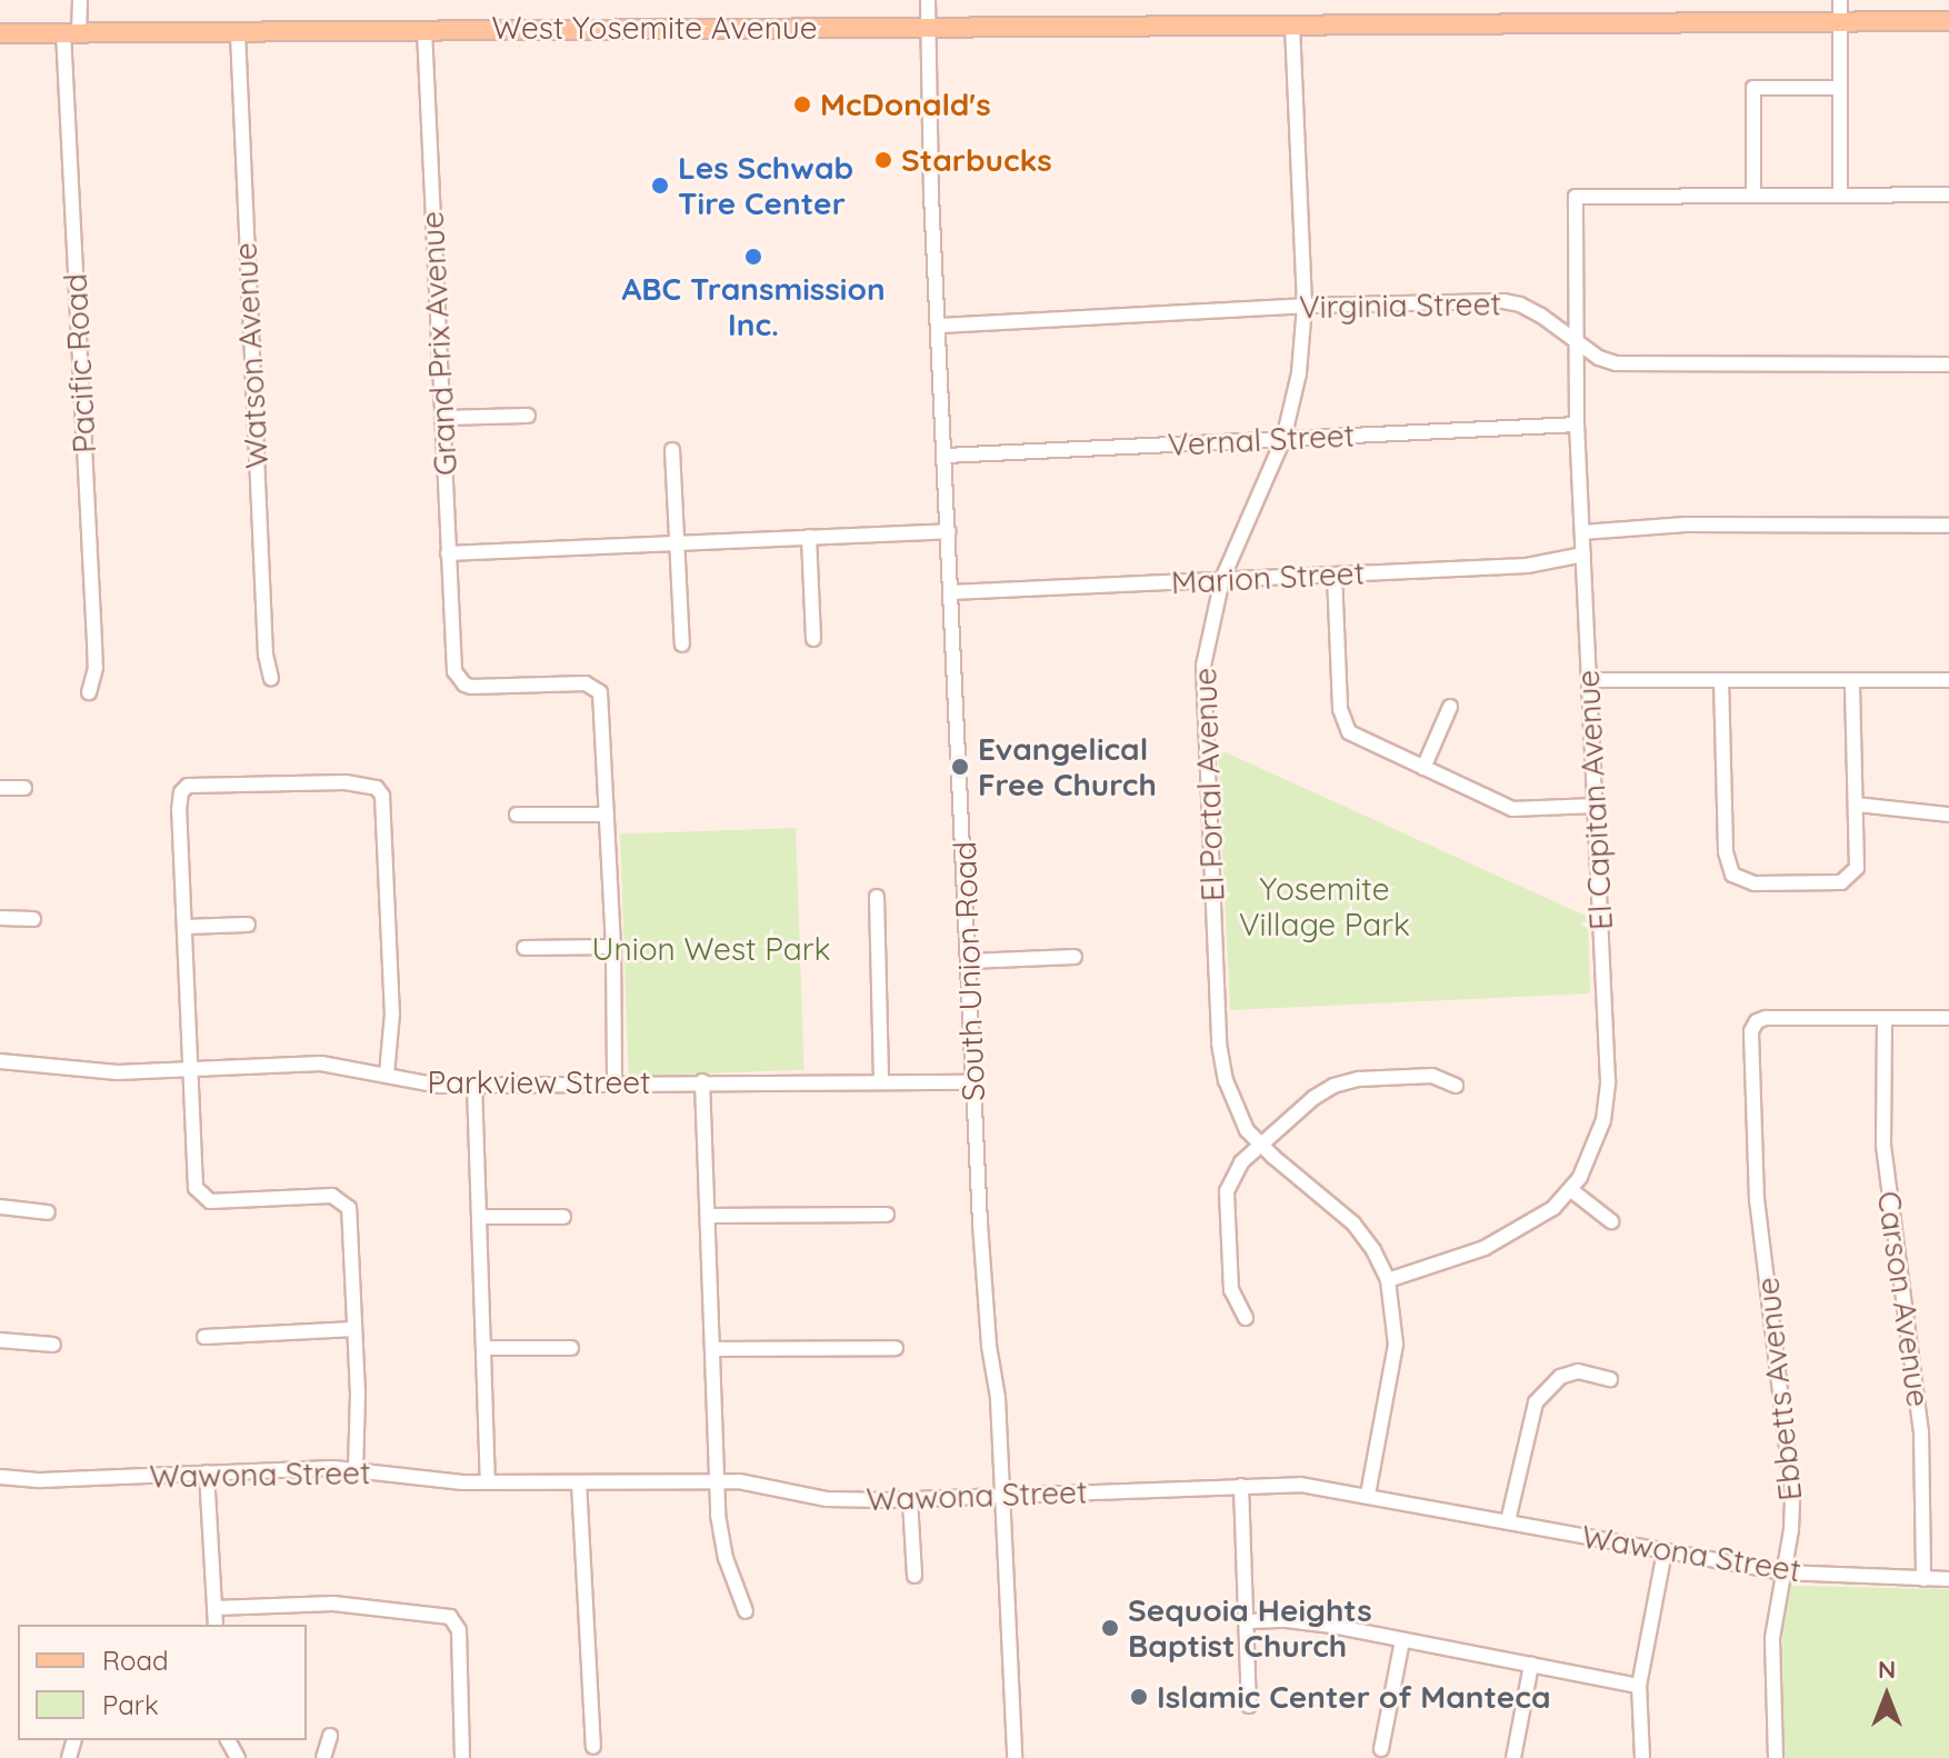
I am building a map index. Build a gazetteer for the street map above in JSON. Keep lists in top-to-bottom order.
{
  "streets": {
    "main road": ["West Yosemite Avenue"],
    "street": [
      "Virginia Street",
      "Grand Prix Avenue",
      "Watson Avenue",
      "Pacific Road",
      "Vernal Street",
      "Marion Street",
      "El Portal Avenue",
      "El Capitan Avenue",
      "South Union Road",
      "Parkview Street",
      "Carson Avenue",
      "Ebbetts Avenue",
      "Wawona Street"
    ]
  },
  "crossings": [
    ["West Yosemite Avenue", "Grand Prix Avenue"],
    ["West Yosemite Avenue", "Watson Avenue"],
    ["West Yosemite Avenue", "Pacific Road"],
    ["West Yosemite Avenue", "El Portal Avenue"],
    ["West Yosemite Avenue", "South Union Road"],
    ["Virginia Street", "El Portal Avenue"],
    ["Virginia Street", "El Capitan Avenue"],
    ["Virginia Street", "South Union Road"],
    ["Vernal Street", "El Portal Avenue"],
    ["Vernal Street", "El Capitan Avenue"],
    ["Vernal Street", "South Union Road"],
    ["Marion Street", "El Portal Avenue"],
    ["Marion Street", "El Capitan Avenue"],
    ["Marion Street", "South Union Road"],
    ["El Portal Avenue", "El Capitan Avenue"],
    ["El Portal Avenue", "Wawona Street"],
    ["South Union Road", "Parkview Street"],
    ["South Union Road", "Wawona Street"],
    ["Carson Avenue", "Ebbetts Avenue"],
    ["Carson Avenue", "Wawona Street"],
    ["Ebbetts Avenue", "Wawona Street"]
  ],
  "parks": ["Yosemite Village Park", "Union West Park"],
  "places": [
    "McDonald's",
    "Starbucks",
    "Les Schwab Tire Center",
    "ABC Transmission Inc.",
    "Evangelical Free Church",
    "Sequoia Heights Baptist Church",
    "Islamic Center of Manteca"
  ],
  "legend": ["Road", "Park"],
  "north": "top"
}
